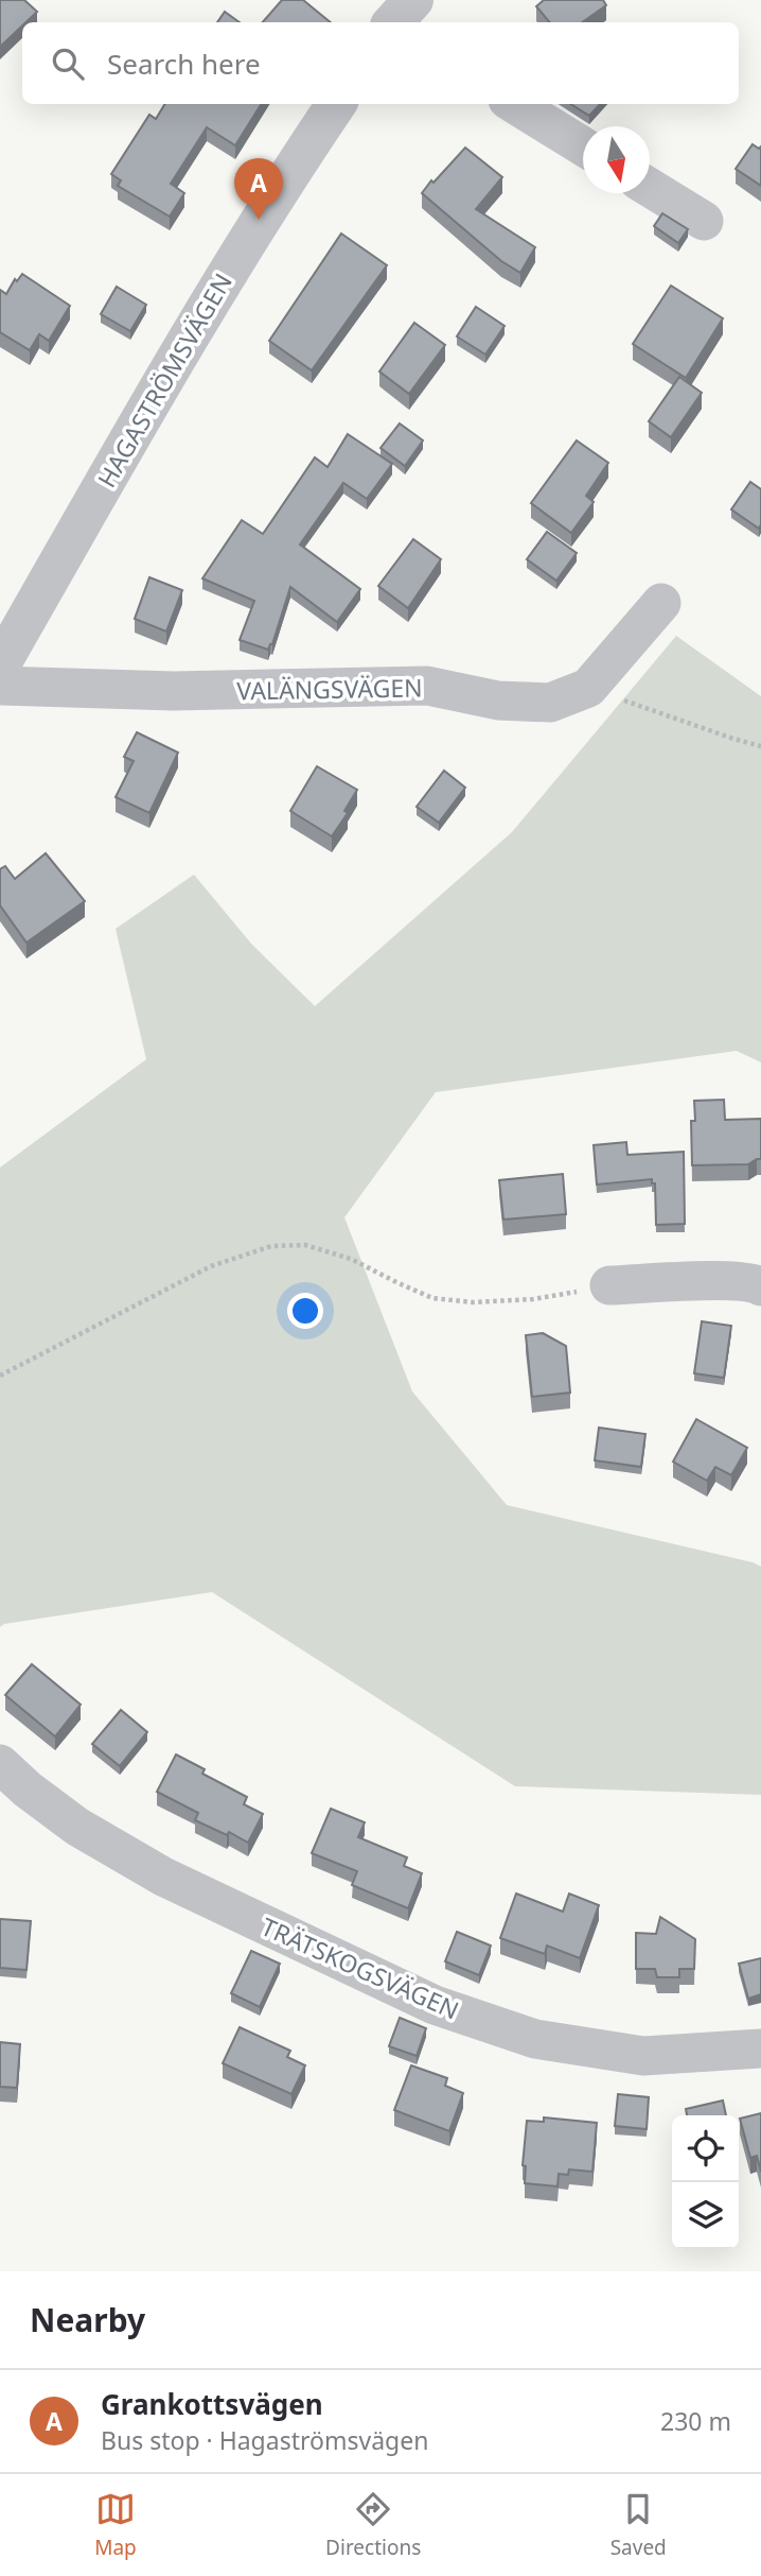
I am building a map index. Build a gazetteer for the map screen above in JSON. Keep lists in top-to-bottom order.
{
  "streets": {
    "street": ["HAGASTRÖMSVÄGEN", "VALÄNGSVÄGEN", "TRÄTSKOGSVÄGEN"]
  },
  "north": "bottom",
  "page": {
    "search": "Search here",
    "pins": "A",
    "heading": "Nearby",
    "list": [
      {
        "mark": "A",
        "name": "Grankottsvägen",
        "note": "Bus stop · Hagaströmsvägen",
        "value": "230 m"
      }
    ],
    "nav": ["Map", "Directions", "Saved"]
  }
}
